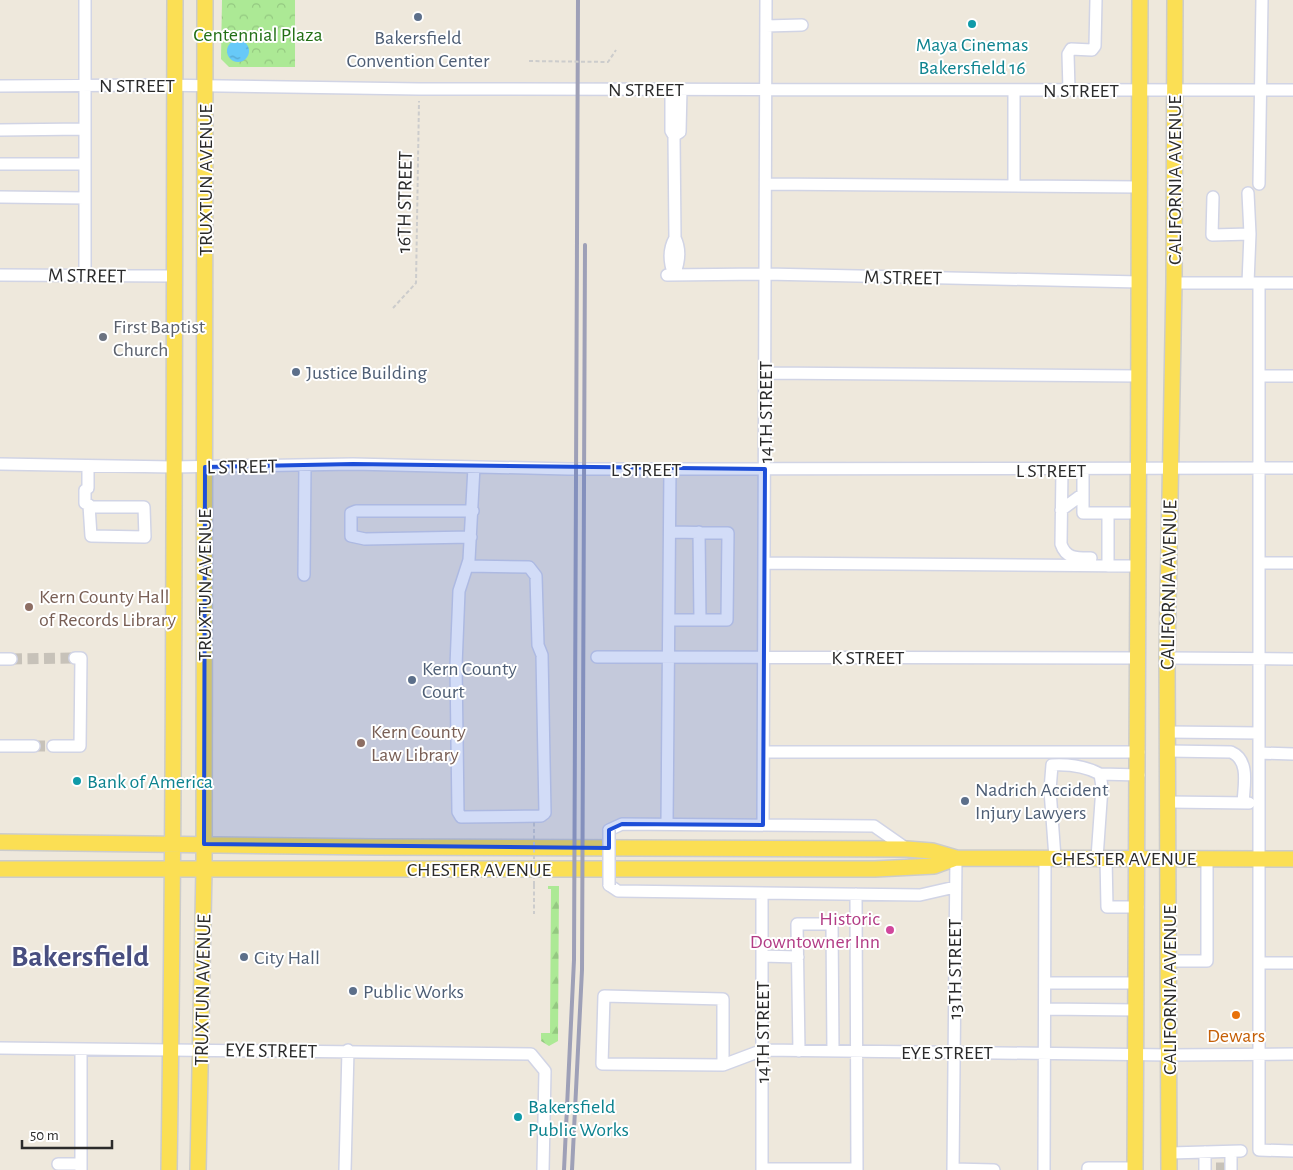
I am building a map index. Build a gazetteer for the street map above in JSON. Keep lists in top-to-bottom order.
{
  "streets": {
    "main road": ["TRUXTUN AVENUE", "CALIFORNIA AVENUE", "CHESTER AVENUE"],
    "street": [
      "N STREET",
      "M STREET",
      "14TH STREET",
      "L STREET",
      "K STREET",
      "13TH STREET",
      "EYE STREET"
    ],
    "path": ["16TH STREET"]
  },
  "crossings": [
    ["N STREET", "TRUXTUN AVENUE"],
    ["N STREET", "CALIFORNIA AVENUE"],
    ["N STREET", "16TH STREET"],
    ["N STREET", "M STREET"],
    ["N STREET", "14TH STREET"],
    ["TRUXTUN AVENUE", "M STREET"],
    ["TRUXTUN AVENUE", "L STREET"],
    ["TRUXTUN AVENUE", "CHESTER AVENUE"],
    ["TRUXTUN AVENUE", "EYE STREET"],
    ["CALIFORNIA AVENUE", "M STREET"],
    ["CALIFORNIA AVENUE", "L STREET"],
    ["CALIFORNIA AVENUE", "K STREET"],
    ["CALIFORNIA AVENUE", "CHESTER AVENUE"],
    ["CALIFORNIA AVENUE", "EYE STREET"],
    ["M STREET", "14TH STREET"],
    ["14TH STREET", "L STREET"],
    ["14TH STREET", "K STREET"],
    ["14TH STREET", "EYE STREET"],
    ["CHESTER AVENUE", "13TH STREET"],
    ["13TH STREET", "EYE STREET"]
  ],
  "districts": ["Bakersfield"],
  "parks": ["Centennial Plaza"],
  "places": [
    "Bakersfield Convention Center",
    "Maya Cinemas Bakersfield 16",
    "First Baptist Church",
    "Justice Building",
    "Kern County Hall of Records Library",
    "Kern County Court",
    "Kern County Law Library",
    "Bank of America",
    "Nadrich Accident Injury Lawyers",
    "Historic Downtowner Inn",
    "City Hall",
    "Public Works",
    "Dewars",
    "Bakersfield Public Works"
  ],
  "scale_bar": "50 m"
}
